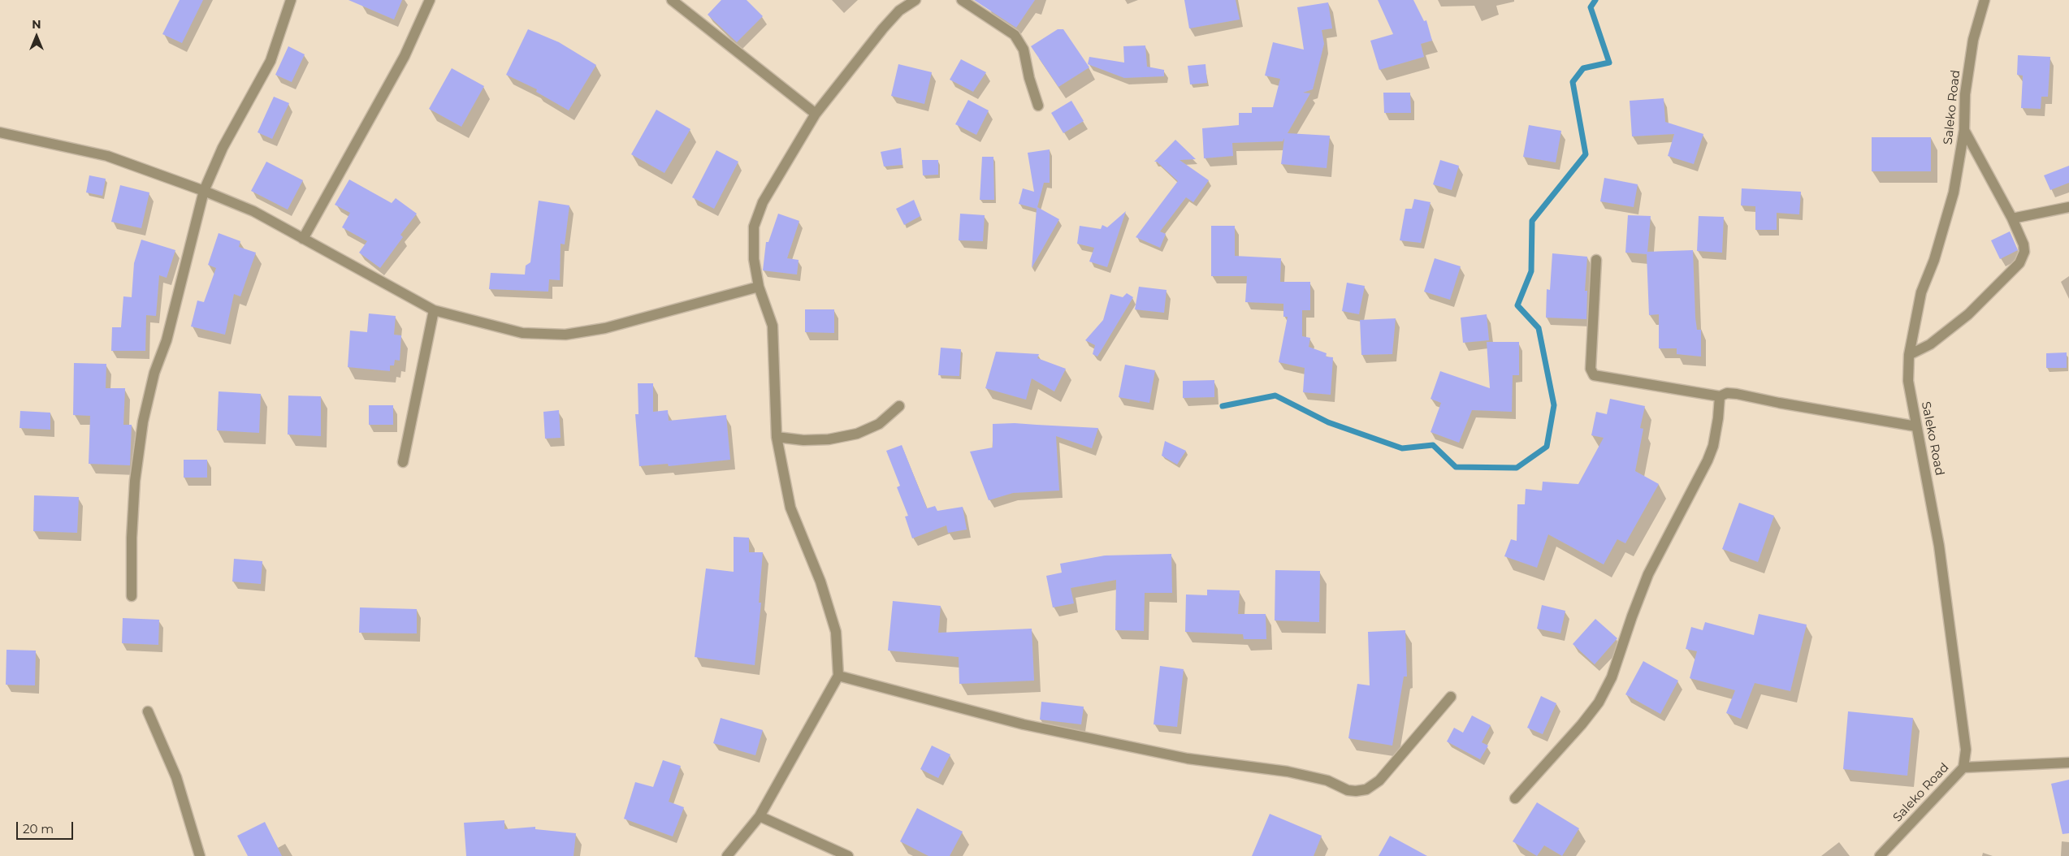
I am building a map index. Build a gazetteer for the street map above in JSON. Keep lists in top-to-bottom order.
{
  "streets": {
    "street": ["Saleko Road"]
  },
  "scale_bar": "20 m",
  "north": "top"
}
